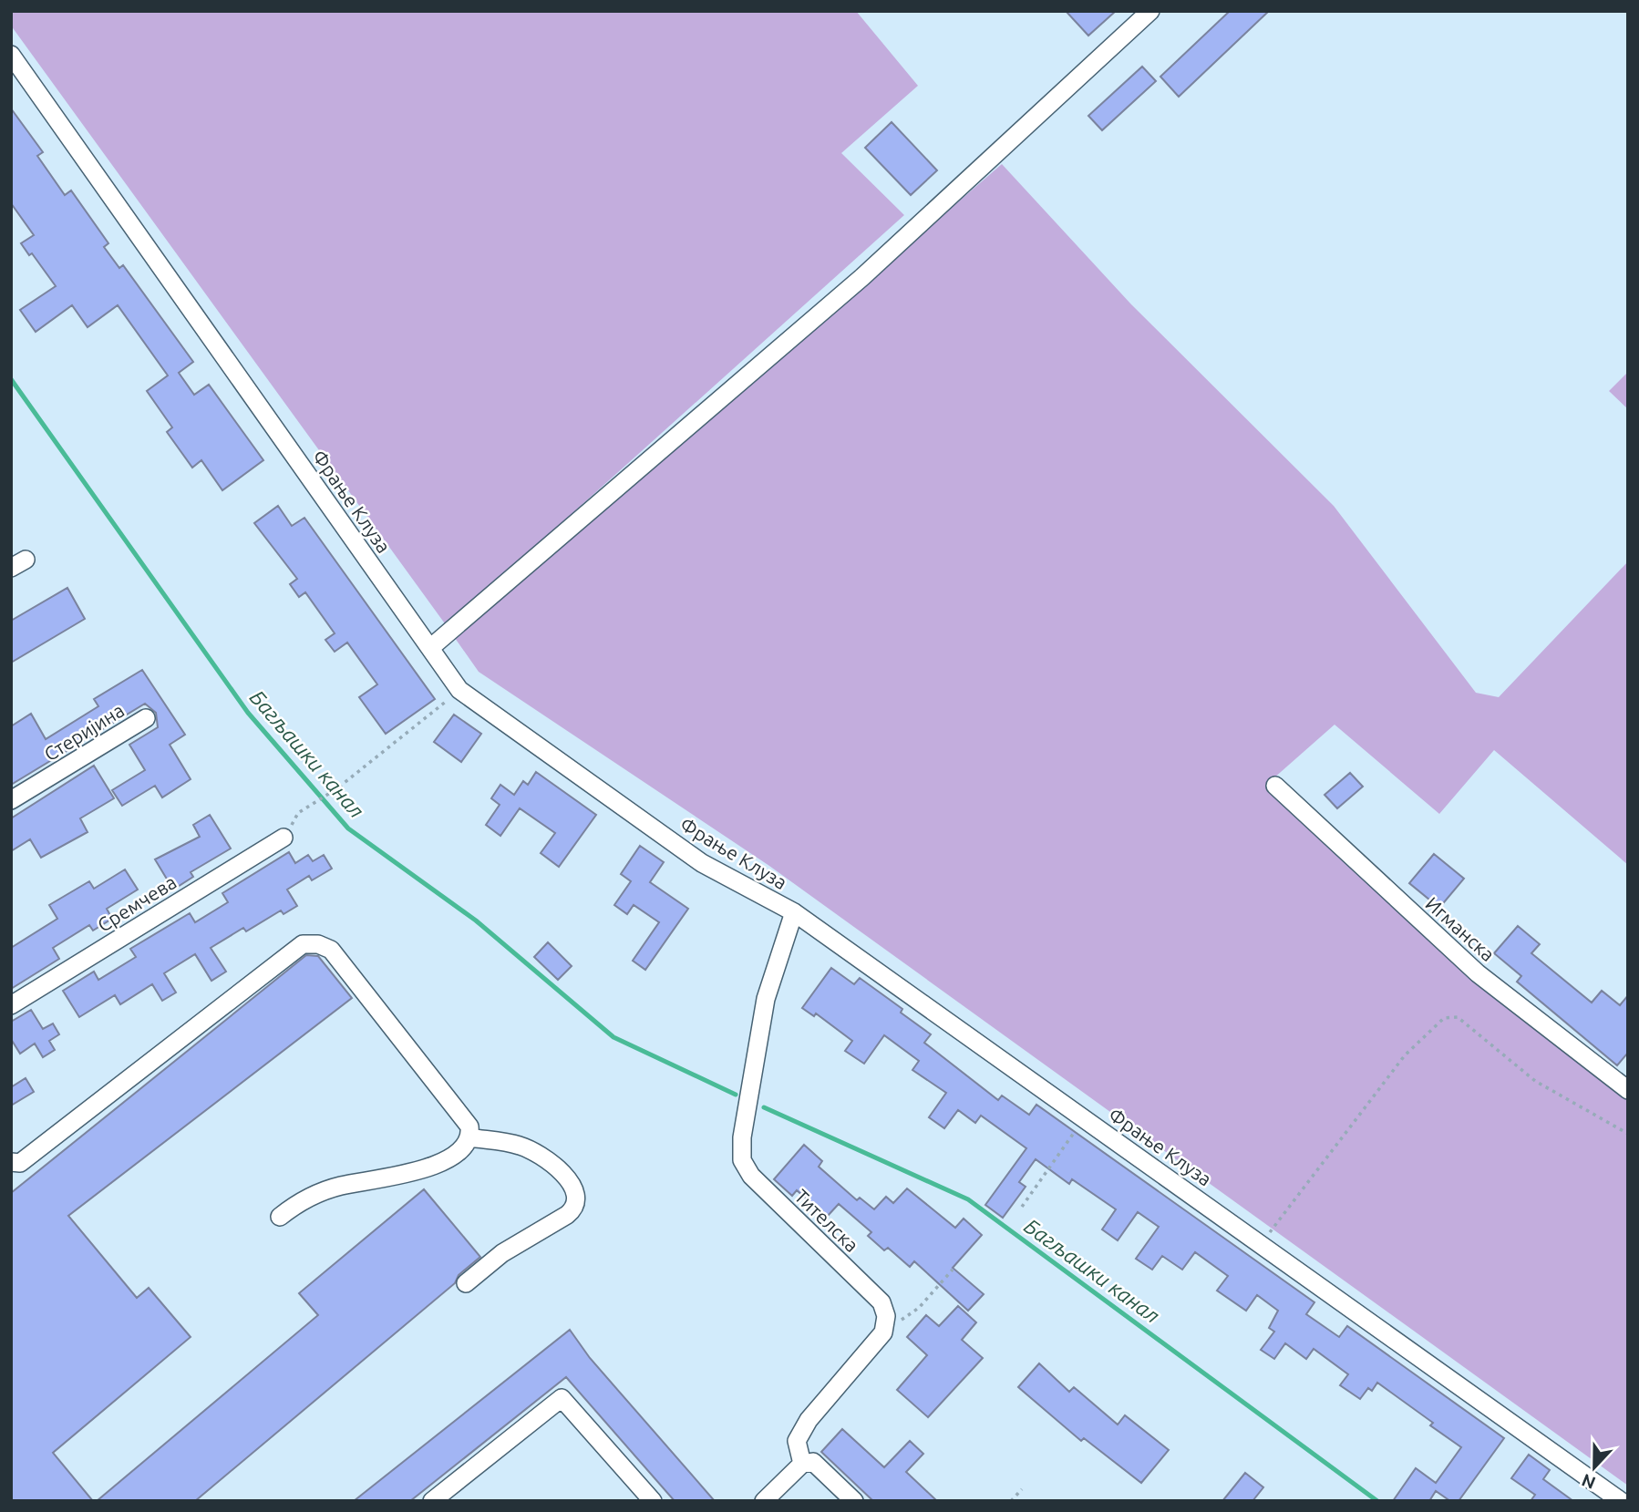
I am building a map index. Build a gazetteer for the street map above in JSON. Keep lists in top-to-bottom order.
{
  "streets": {
    "street": [
      "Фрање Клуза",
      "Стеријина",
      "Сремчева",
      "Игманска",
      "Тителска"
    ]
  },
  "crossings": [
    ["Фрање Клуза", "Тителска"]
  ],
  "water": ["Багљашки канал"],
  "north": "bottom"
}
